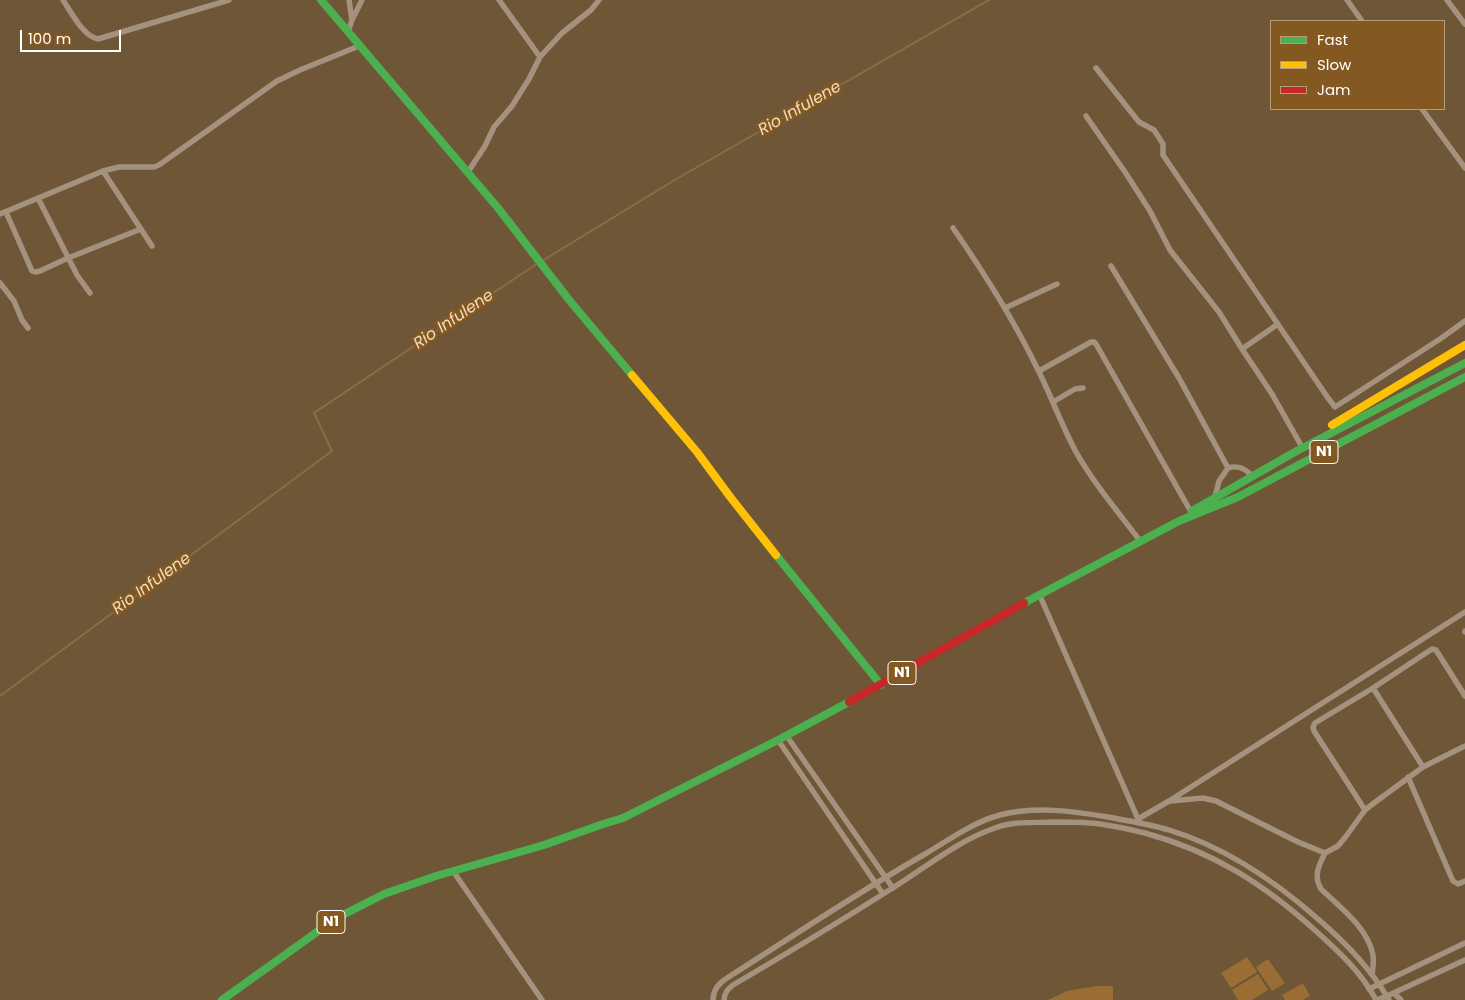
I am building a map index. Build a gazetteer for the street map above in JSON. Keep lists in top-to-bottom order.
{
  "streets": {
    "main road": ["N1"]
  },
  "water": ["Rio Infulene"],
  "legend": ["Fast", "Slow", "Jam"],
  "scale_bar": "100 m"
}
